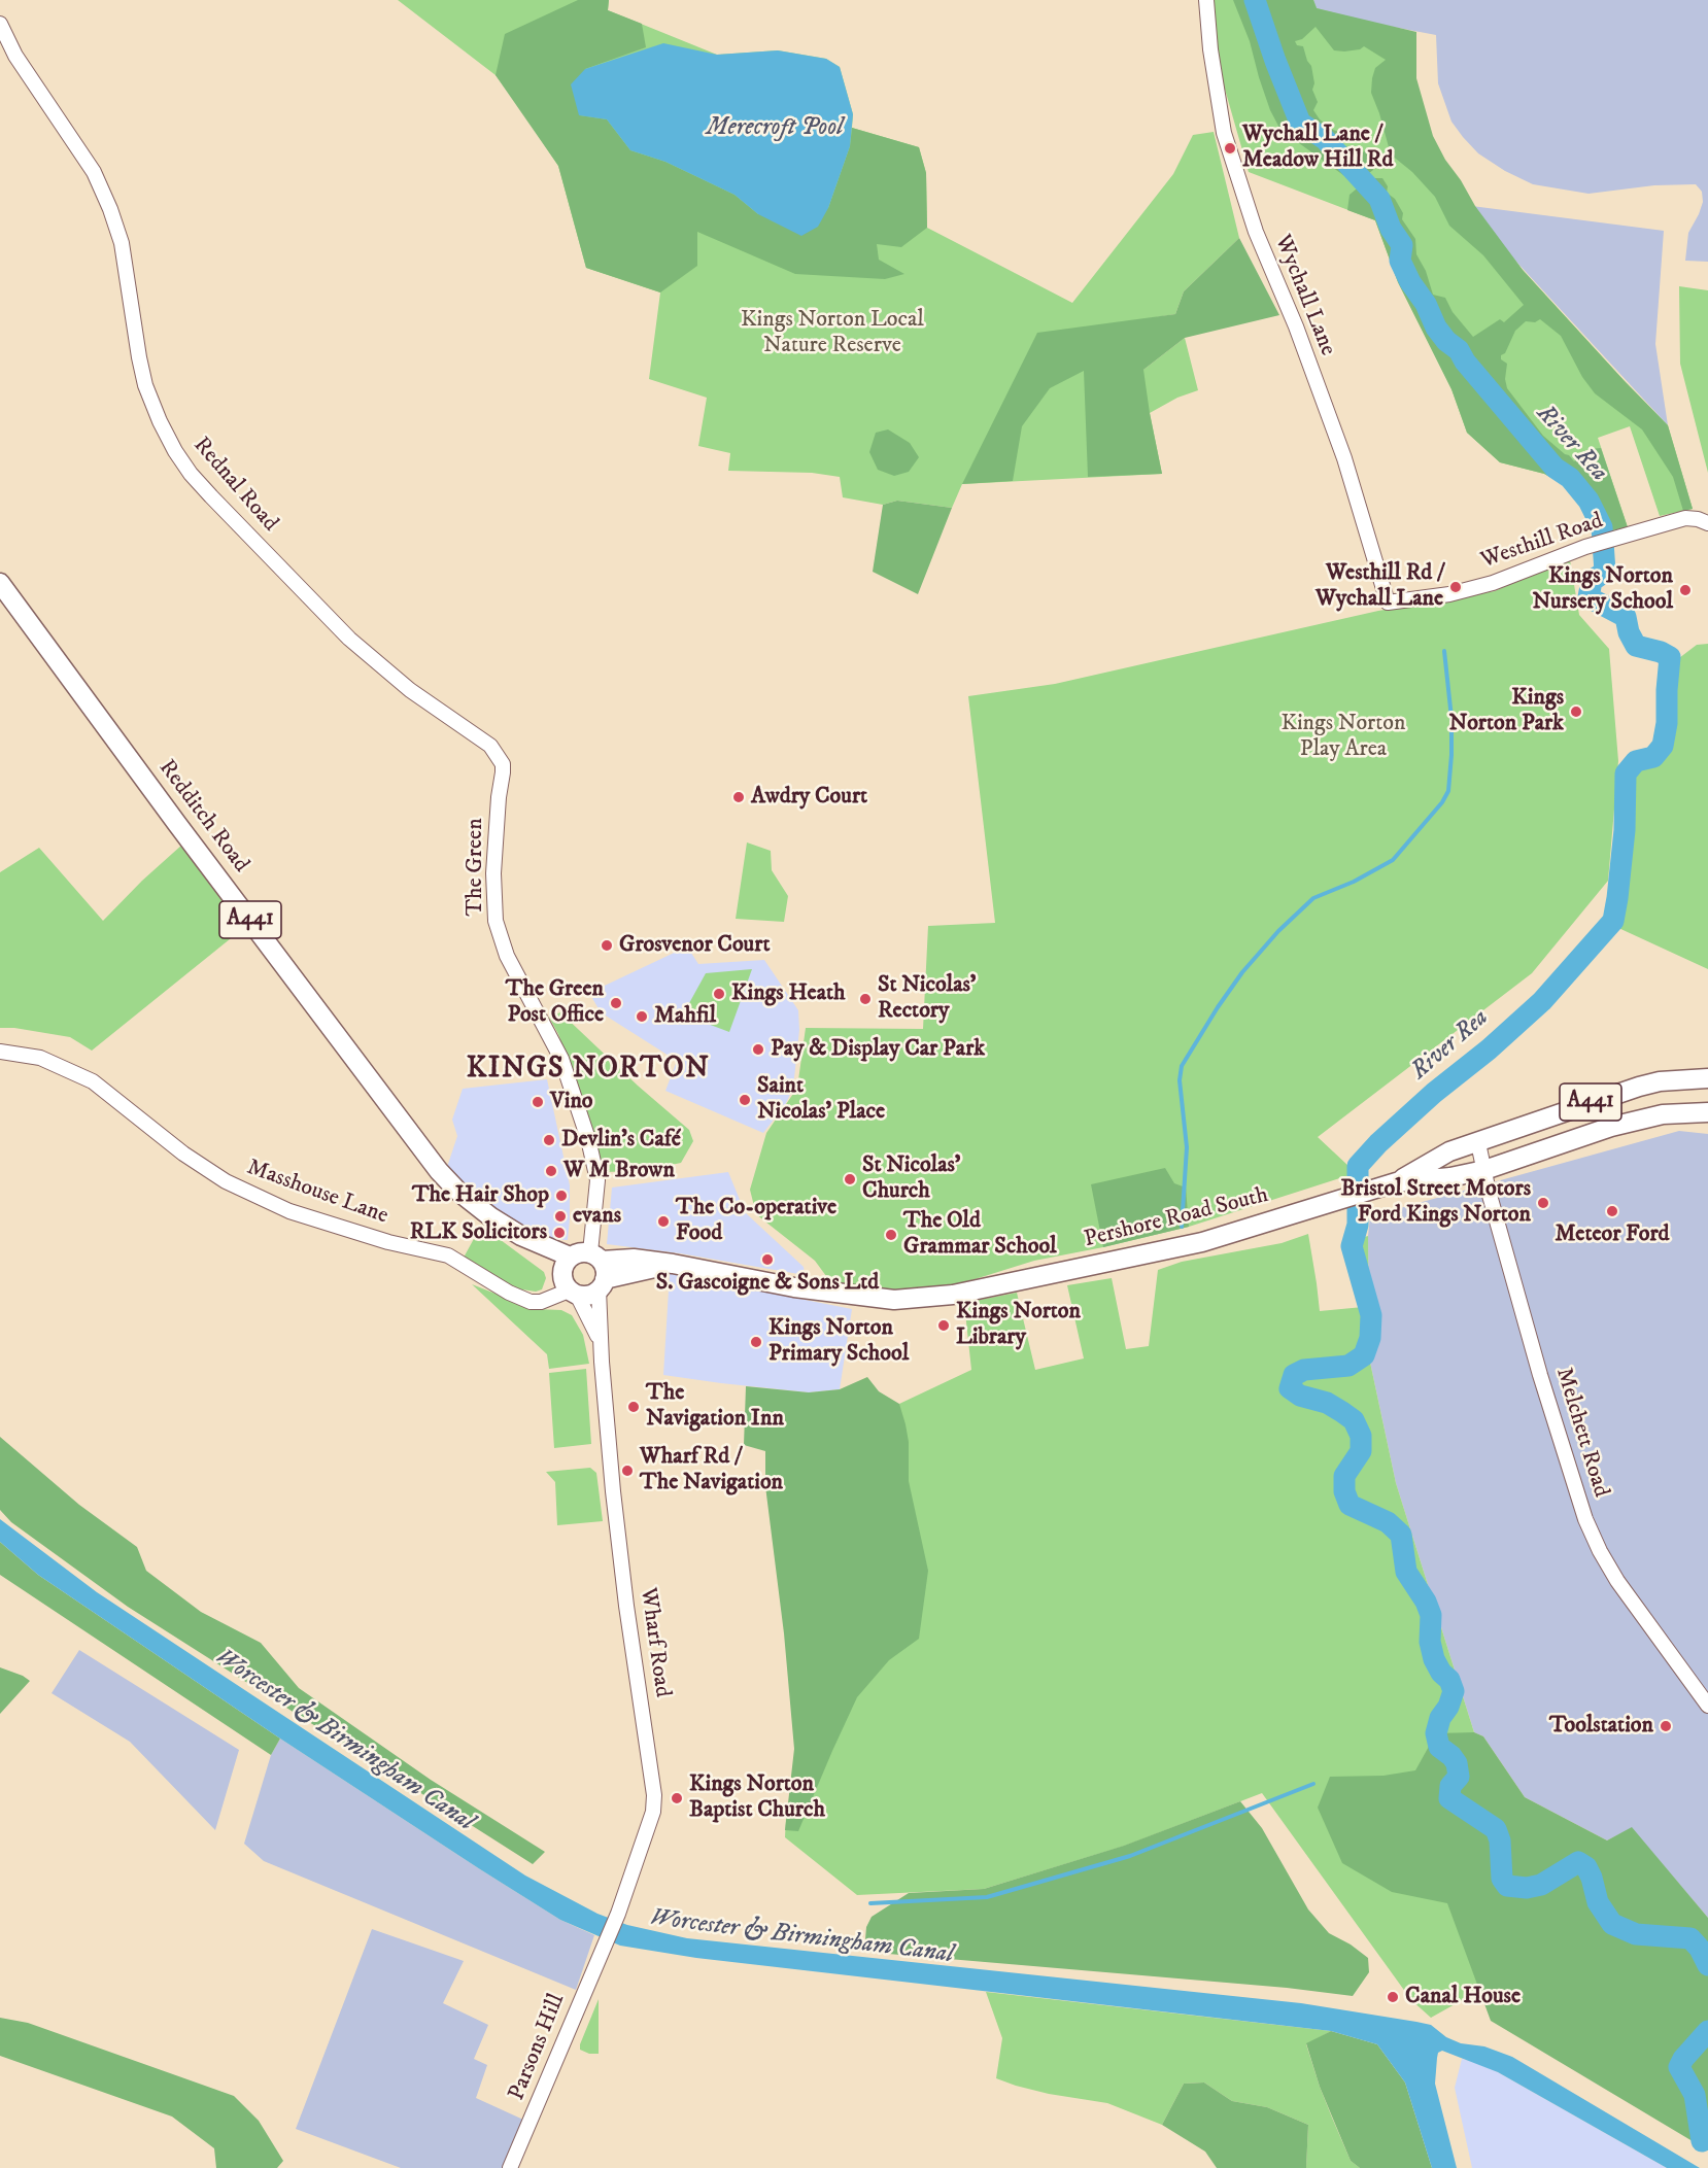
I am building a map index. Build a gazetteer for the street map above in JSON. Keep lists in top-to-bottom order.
{
  "streets": {
    "highway": ["Redditch Road", "A441", "Pershore Road South"],
    "street": [
      "Wychall Lane",
      "Rednal Road",
      "Westhill Road",
      "The Green",
      "Masshouse Lane",
      "Melchett Road",
      "Wharf Road",
      "Parsons Hill"
    ]
  },
  "crossings": [
    ["Wychall Lane", "Westhill Road"],
    ["Rednal Road", "The Green"],
    ["Redditch Road", "Masshouse Lane"],
    ["Redditch Road", "Wharf Road"],
    ["The Green", "Pershore Road South"],
    ["The Green", "Wharf Road"],
    ["Masshouse Lane", "Wharf Road"],
    ["Pershore Road South", "Melchett Road"],
    ["Pershore Road South", "Wharf Road"],
    ["Wharf Road", "Parsons Hill"]
  ],
  "districts": ["KINGS NORTON"],
  "water": ["Merecroft Pool", "River Rea", "Worcester & Birmingham Canal"],
  "parks": ["Kings Norton Local Nature Reserve", "Kings Norton Play Area"],
  "places": [
    "Wychall Lane / Meadow Hill Rd",
    "Westhill Rd / Wychall Lane",
    "Kings Norton Nursery School",
    "Kings Norton Park",
    "Awdry Court",
    "Grosvenor Court",
    "Kings Heath",
    "St Nicolas' Rectory",
    "The Green Post Office",
    "Mahfil",
    "Pay & Display Car Park",
    "Saint Nicolas' Place",
    "Vino",
    "Devlin's Café",
    "W M Brown",
    "St Nicolas' Church",
    "The Hair Shop",
    "Bristol Street Motors Ford Kings Norton",
    "Meteor Ford",
    "evans",
    "The Co-operative Food",
    "RLK Solicitors",
    "The Old Grammar School",
    "S. Gascoigne & Sons Ltd",
    "Kings Norton Library",
    "Kings Norton Primary School",
    "The Navigation Inn",
    "Wharf Rd / The Navigation",
    "Toolstation",
    "Kings Norton Baptist Church",
    "Canal House"
  ]
}
